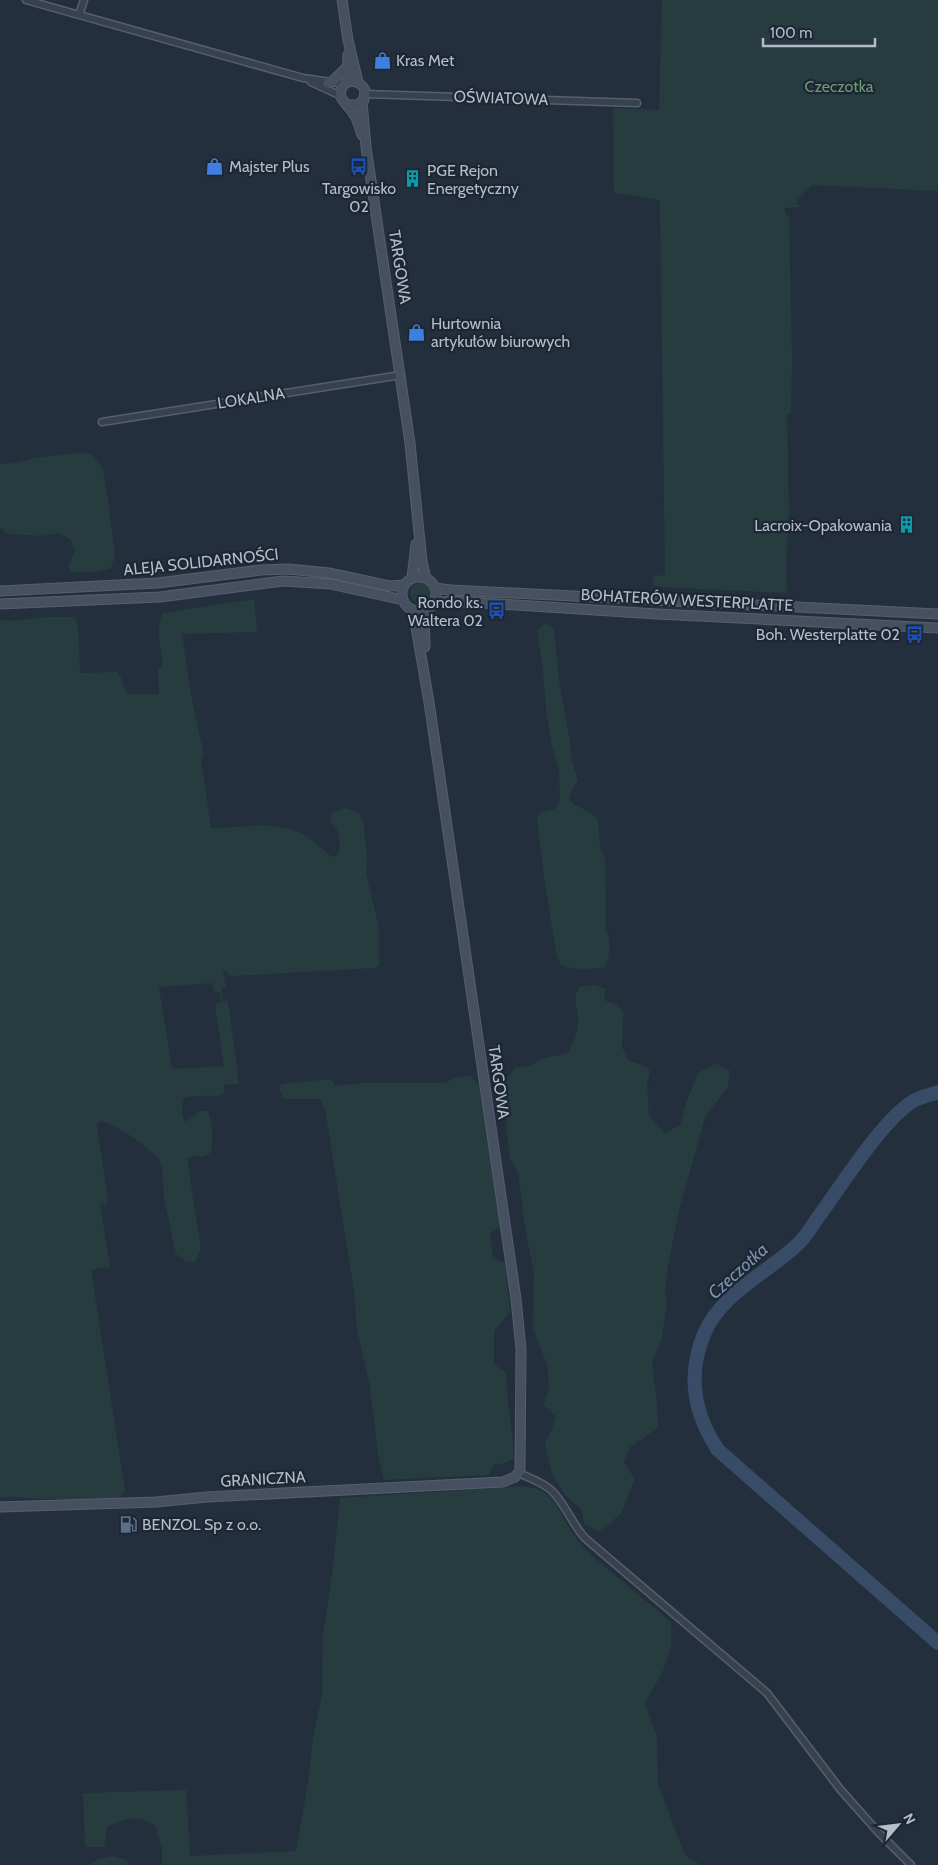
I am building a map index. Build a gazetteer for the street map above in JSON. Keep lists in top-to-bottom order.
{
  "streets": {
    "street": [
      "OŚWIATOWA",
      "TARGOWA",
      "LOKALNA",
      "ALEJA SOLIDARNOŚCI",
      "BOHATERÓW WESTERPLATTE",
      "GRANICZNA"
    ]
  },
  "crossings": [
    ["OŚWIATOWA", "TARGOWA"],
    ["TARGOWA", "LOKALNA"],
    ["TARGOWA", "ALEJA SOLIDARNOŚCI"],
    ["TARGOWA", "BOHATERÓW WESTERPLATTE"],
    ["TARGOWA", "GRANICZNA"],
    ["ALEJA SOLIDARNOŚCI", "BOHATERÓW WESTERPLATTE"]
  ],
  "water": ["Czeczotka"],
  "parks": ["Czeczotka"],
  "places": {
    "shop": ["Kras Met", "Majster Plus", "Hurtownia artykułów biurowych"],
    "bus stop": ["Targowisko 02", "Rondo ks. Waltera 02", "Boh. Westerplatte 02"],
    "building": ["PGE Rejon Energetyczny", "Lacroix-Opakowania"],
    "fuel station": ["BENZOL Sp z o.o."]
  },
  "scale_bar": "100 m",
  "north": "top right"
}
